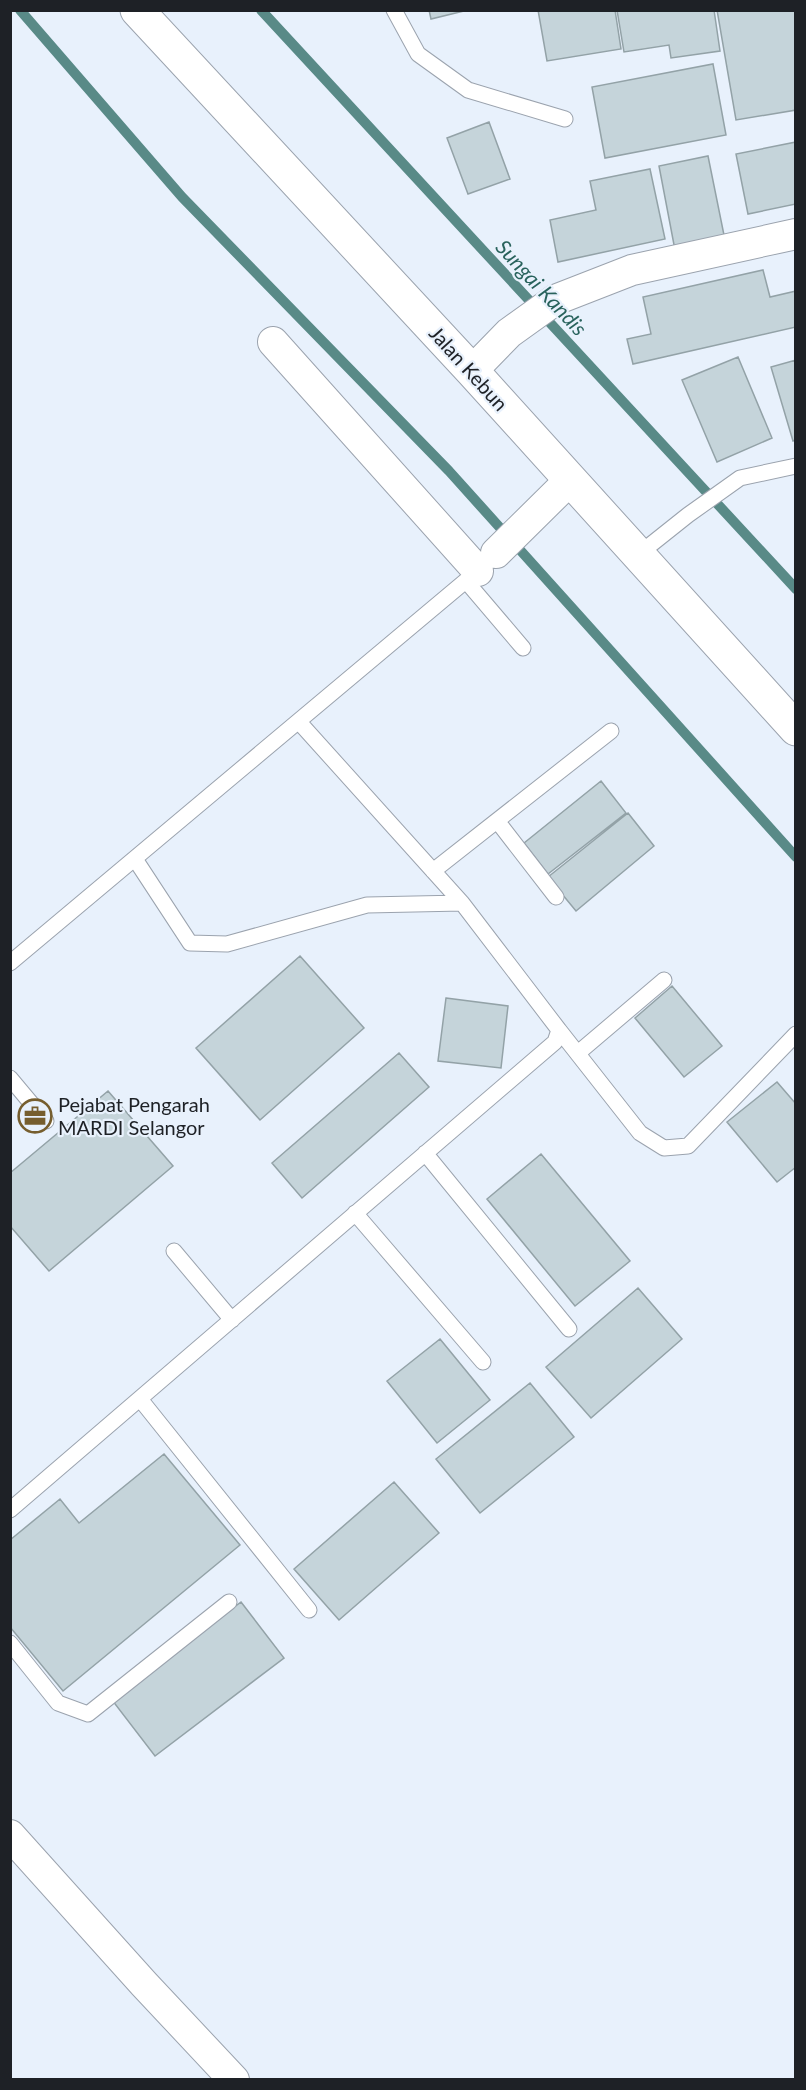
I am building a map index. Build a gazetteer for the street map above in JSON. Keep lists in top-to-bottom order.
{
  "streets": {
    "main road": ["Jalan Kebun"]
  },
  "water": ["Sungai Kandis"],
  "places": {
    "office": ["Pejabat Pengarah MARDI Selangor"]
  }
}
